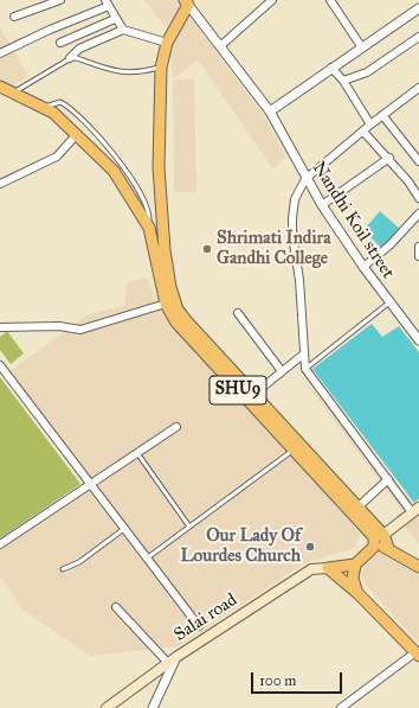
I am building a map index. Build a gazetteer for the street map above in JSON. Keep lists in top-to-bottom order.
{
  "streets": {
    "main road": ["SHU9", "Salai road"],
    "street": ["Nandhi Koil street"]
  },
  "crossings": [
    ["Nandhi Koil street", "SHU9"]
  ],
  "places": ["Shrimati Indira Gandhi College", "Our Lady Of Lourdes Church"],
  "scale_bar": "100 m"
}
